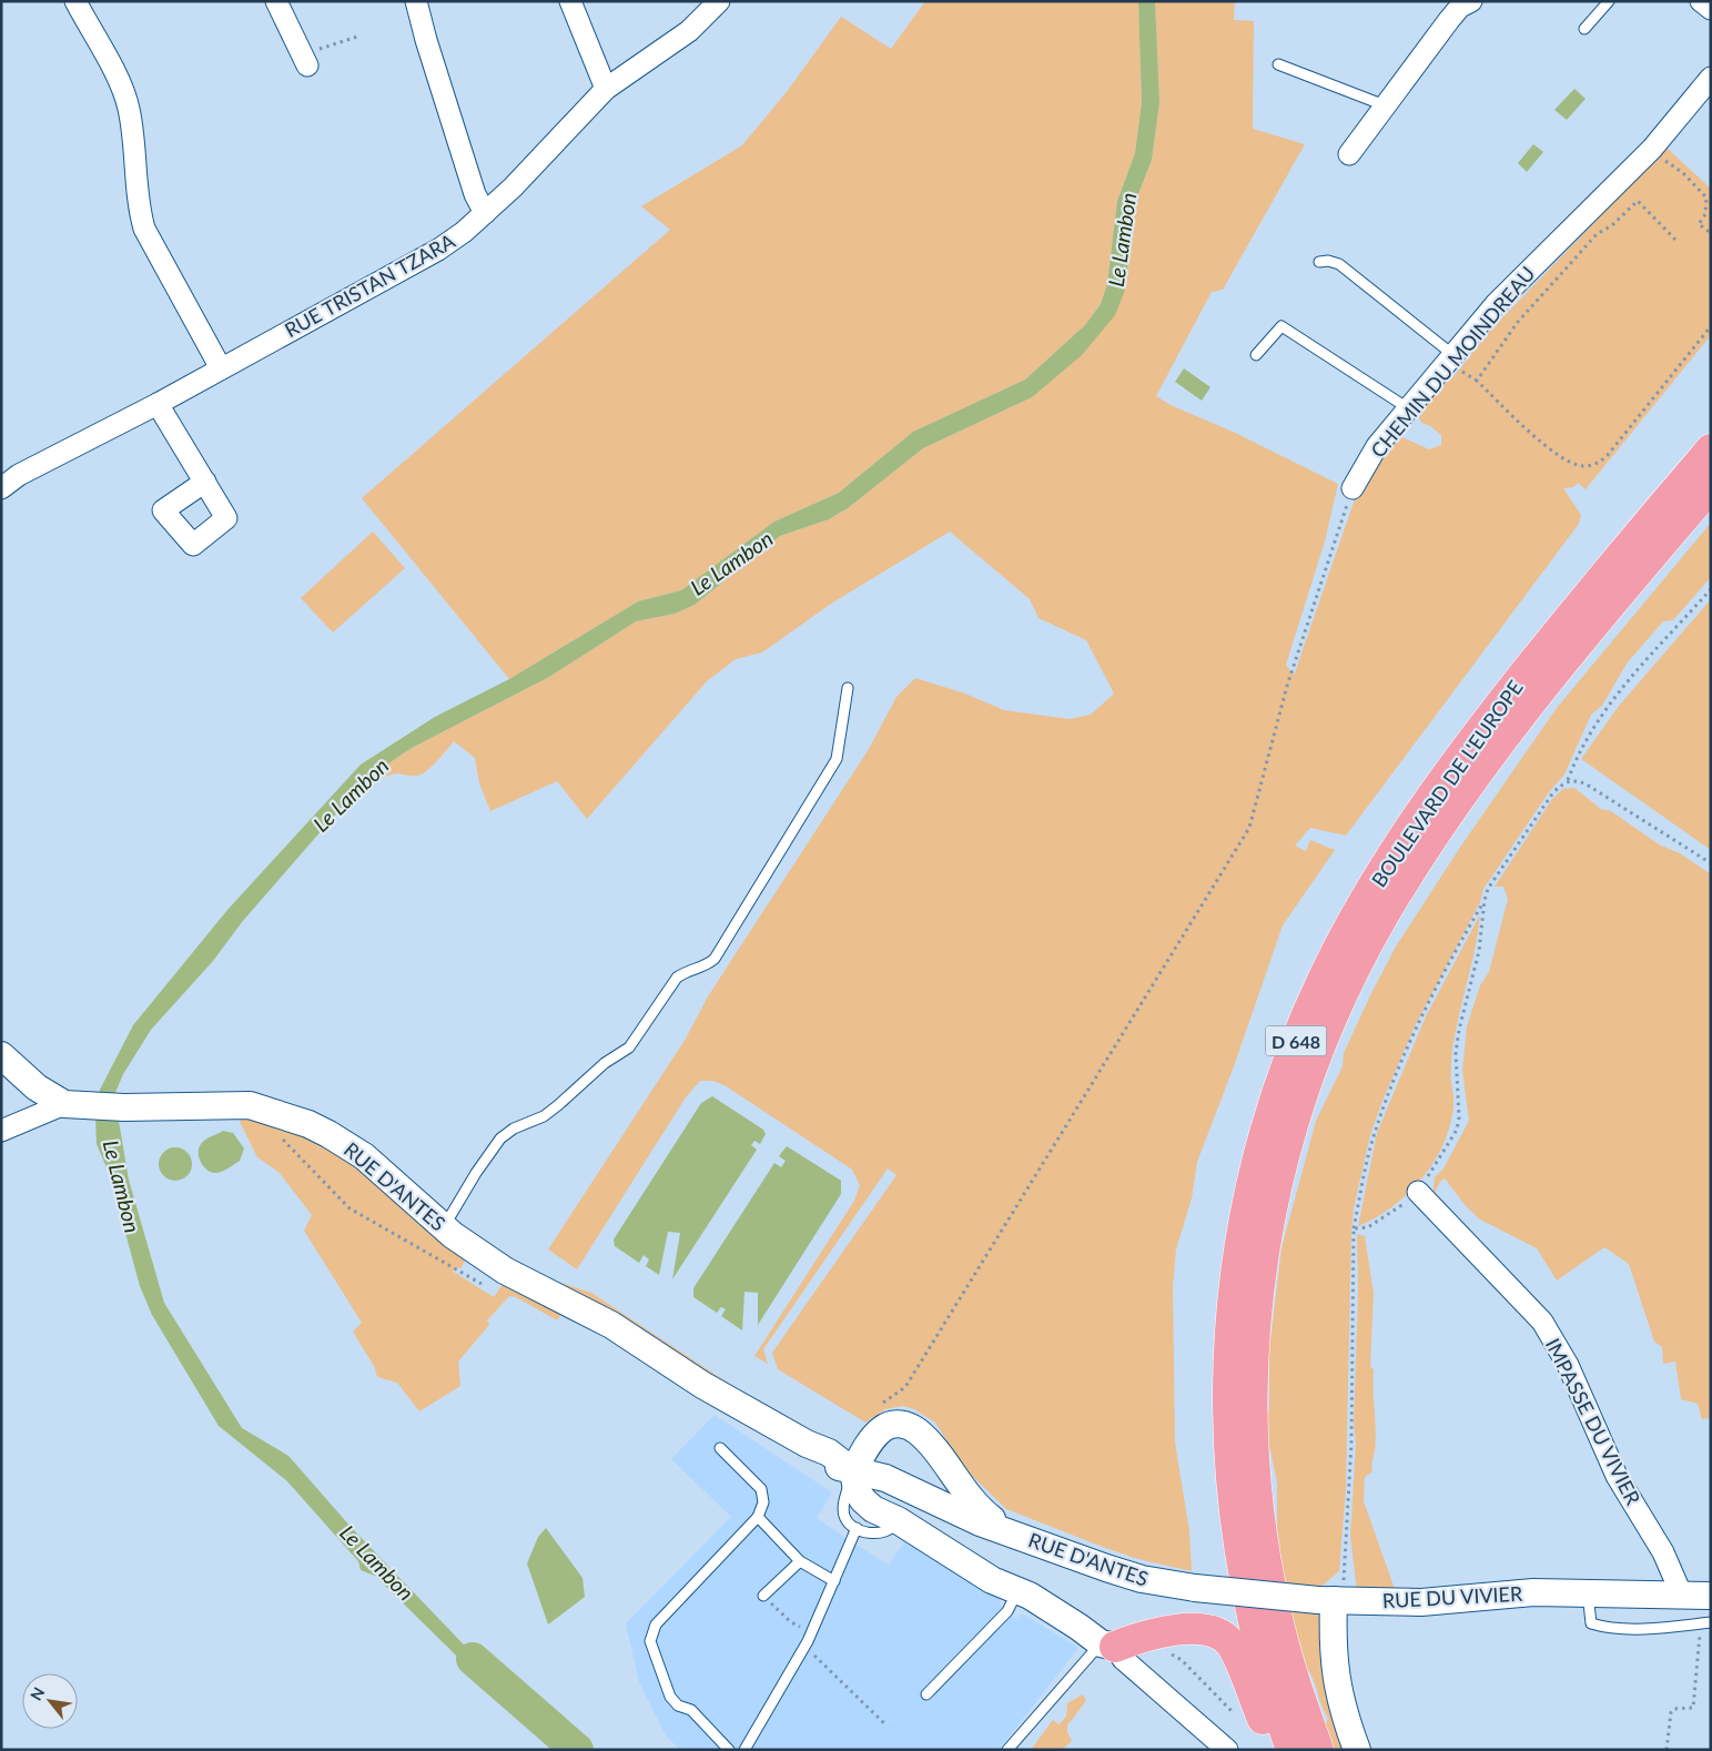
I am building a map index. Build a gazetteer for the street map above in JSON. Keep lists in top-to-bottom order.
{
  "streets": {
    "highway": ["BOULEVARD DE L'EUROPE", "D 648"],
    "street": [
      "RUE TRISTAN TZARA",
      "CHEMIN DU MOINDREAU",
      "RUE D'ANTES",
      "IMPASSE DU VIVIER",
      "RUE DU VIVIER"
    ]
  },
  "crossings": [
    ["RUE D'ANTES", "RUE DU VIVIER"],
    ["IMPASSE DU VIVIER", "RUE DU VIVIER"]
  ],
  "water": ["Le Lambon"],
  "north": "top left"
}
